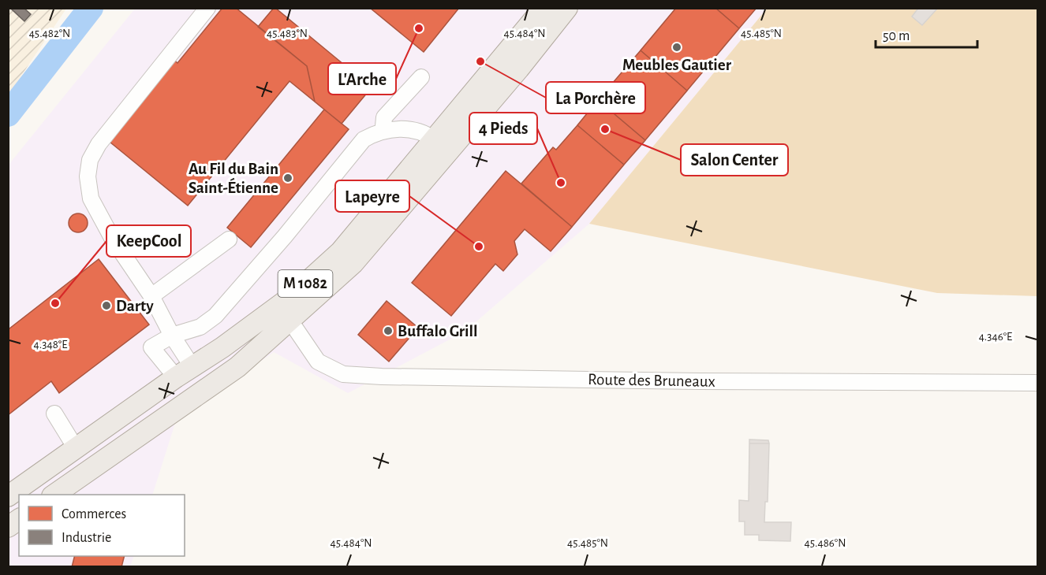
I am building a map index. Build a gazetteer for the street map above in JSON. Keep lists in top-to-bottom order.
{
  "streets": {
    "main road": ["M 1082"],
    "street": ["Route des Bruneaux"]
  },
  "crossings": [
    ["M 1082", "Route des Bruneaux"]
  ],
  "places": [
    "L'Arche",
    "Meubles Gautier",
    "La Porchère",
    "Salon Center",
    "Au Fil du Bain Saint-Étienne",
    "4 Pieds",
    "Lapeyre",
    "KeepCool",
    "Darty",
    "Buffalo Grill"
  ],
  "legend": ["Commerces", "Industrie"],
  "scale_bar": "50 m",
  "coordinates": [
    "45.482°N",
    "45.483°N",
    "45.484°N",
    "45.485°N",
    "4.346°E",
    "4.348°E",
    "45.486°N"
  ]
}
